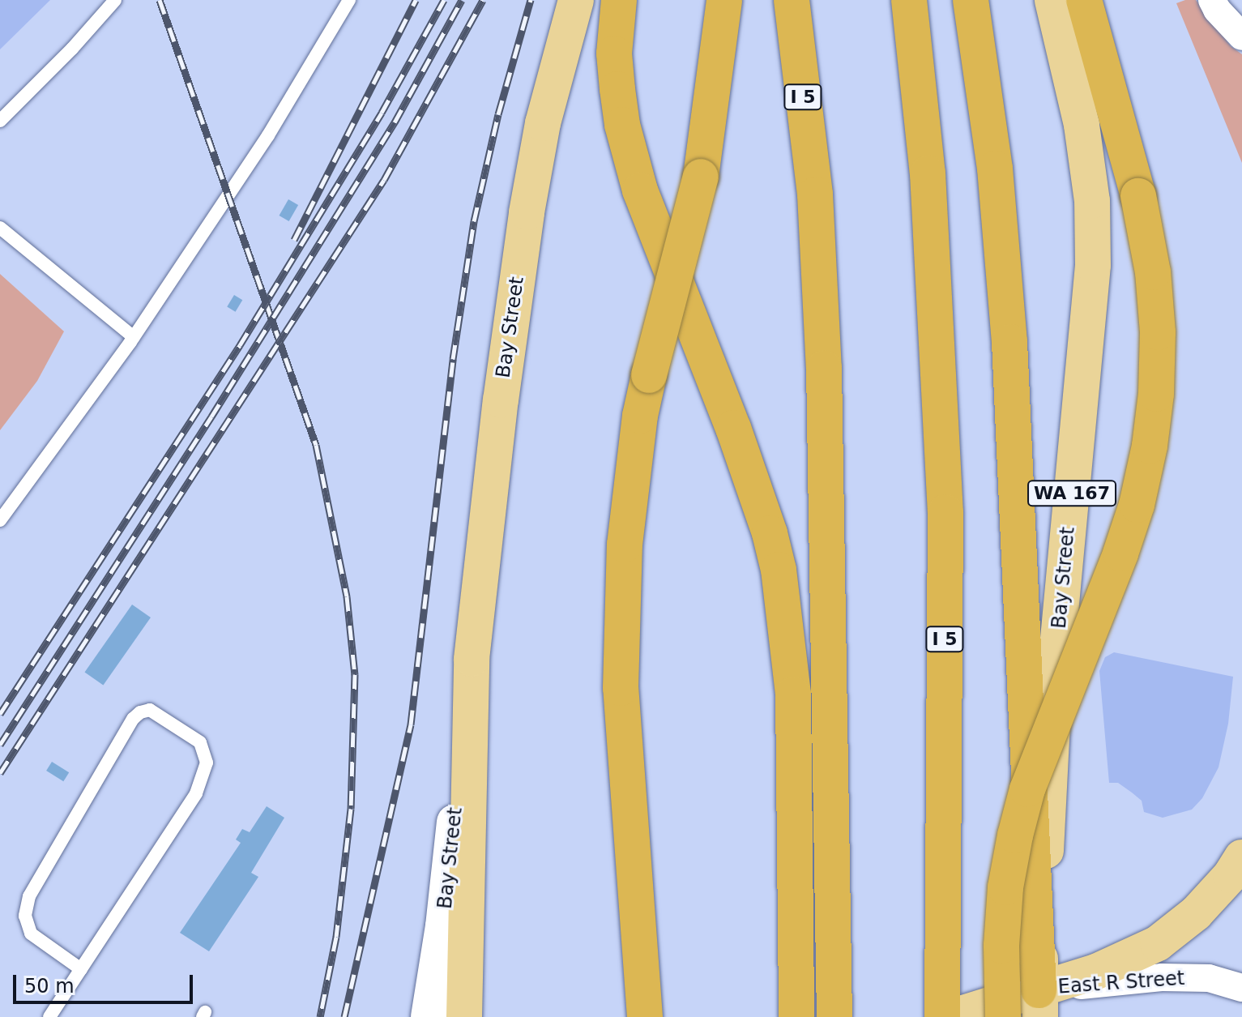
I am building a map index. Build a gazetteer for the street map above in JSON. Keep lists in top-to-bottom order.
{
  "streets": {
    "highway": ["I 5"],
    "main road": ["Bay Street", "WA 167"],
    "street": ["East R Street"]
  },
  "crossings": [
    ["Bay Street", "East R Street"]
  ],
  "scale_bar": "50 m"
}
